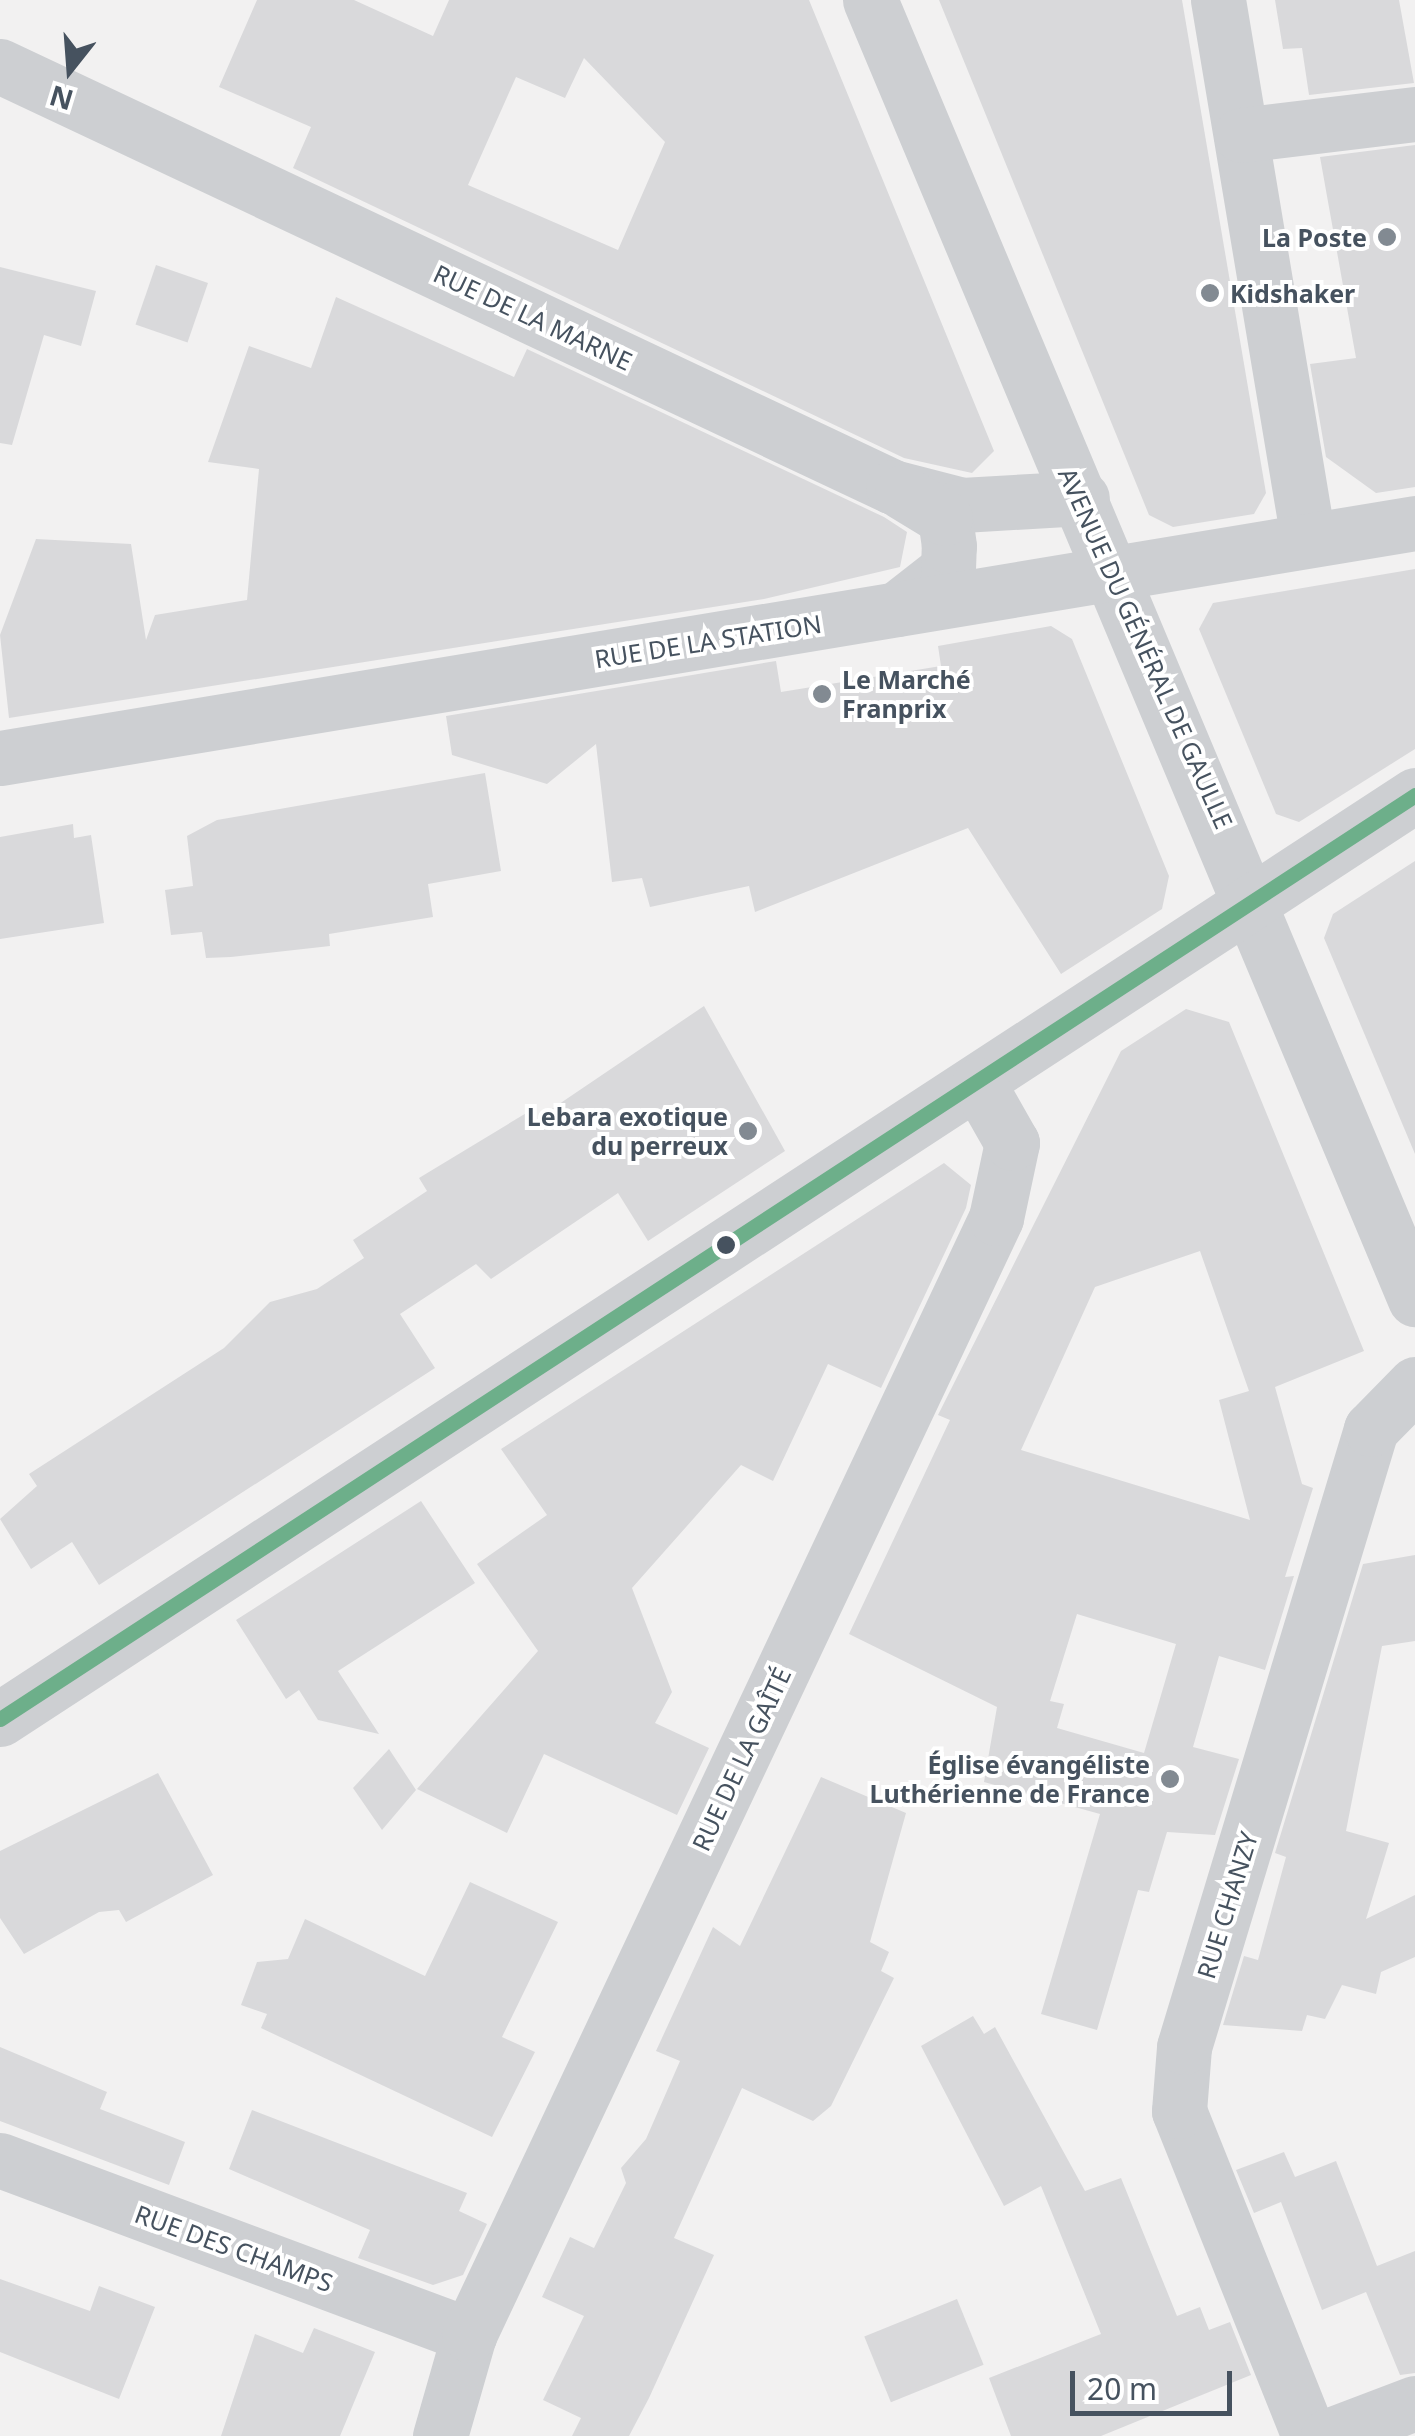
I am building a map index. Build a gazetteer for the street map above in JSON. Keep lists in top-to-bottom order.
{
  "streets": {
    "street": [
      "RUE DE LA MARNE",
      "RUE DE LA STATION",
      "AVENUE DU GÉNÉRAL DE GAULLE",
      "RUE DE LA GAÎTÉ",
      "RUE CHANZY",
      "RUE DES CHAMPS"
    ]
  },
  "crossings": [
    ["RUE DE LA MARNE", "AVENUE DU GÉNÉRAL DE GAULLE"],
    ["RUE DE LA STATION", "AVENUE DU GÉNÉRAL DE GAULLE"],
    ["RUE DE LA GAÎTÉ", "RUE DES CHAMPS"]
  ],
  "places": [
    "La Poste",
    "Kidshaker",
    "Le Marché Franprix",
    "Lebara exotique du perreux",
    "Église évangéliste Luthérienne de France"
  ],
  "scale_bar": "20 m",
  "north": "bottom"
}
